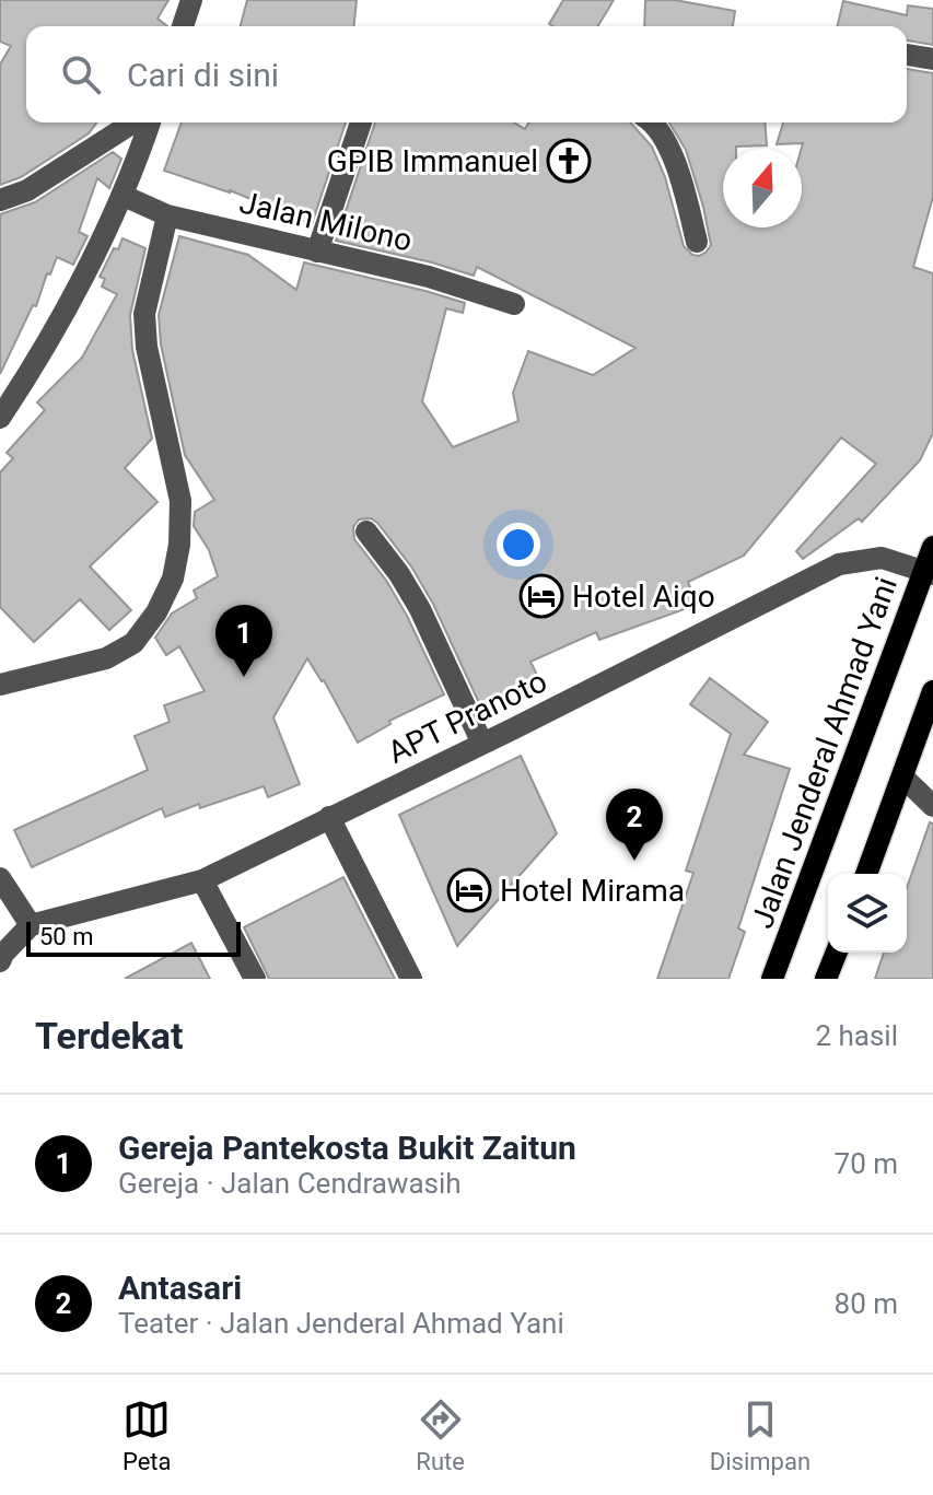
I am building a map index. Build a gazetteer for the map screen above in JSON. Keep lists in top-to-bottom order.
{
  "streets": {
    "main road": ["Jalan Jenderal Ahmad Yani"],
    "street": ["Jalan Milono", "APT Pranoto"]
  },
  "crossings": [
    ["APT Pranoto", "Jalan Jenderal Ahmad Yani"]
  ],
  "places": {
    "church": ["GPIB Immanuel"],
    "hotel": ["Hotel Aiqo", "Hotel Mirama"]
  },
  "scale_bar": "50 m",
  "north": "top",
  "page": {
    "search": "Cari di sini",
    "pins": ["1", "2"],
    "scale": "50 m",
    "heading": ["Terdekat", "2 hasil"],
    "list": [
      {
        "mark": "1",
        "name": "Gereja Pantekosta Bukit Zaitun",
        "note": "Gereja · Jalan Cendrawasih",
        "value": "70 m"
      },
      {
        "mark": "2",
        "name": "Antasari",
        "note": "Teater · Jalan Jenderal Ahmad Yani",
        "value": "80 m"
      }
    ],
    "nav": ["Peta", "Rute", "Disimpan"]
  }
}
